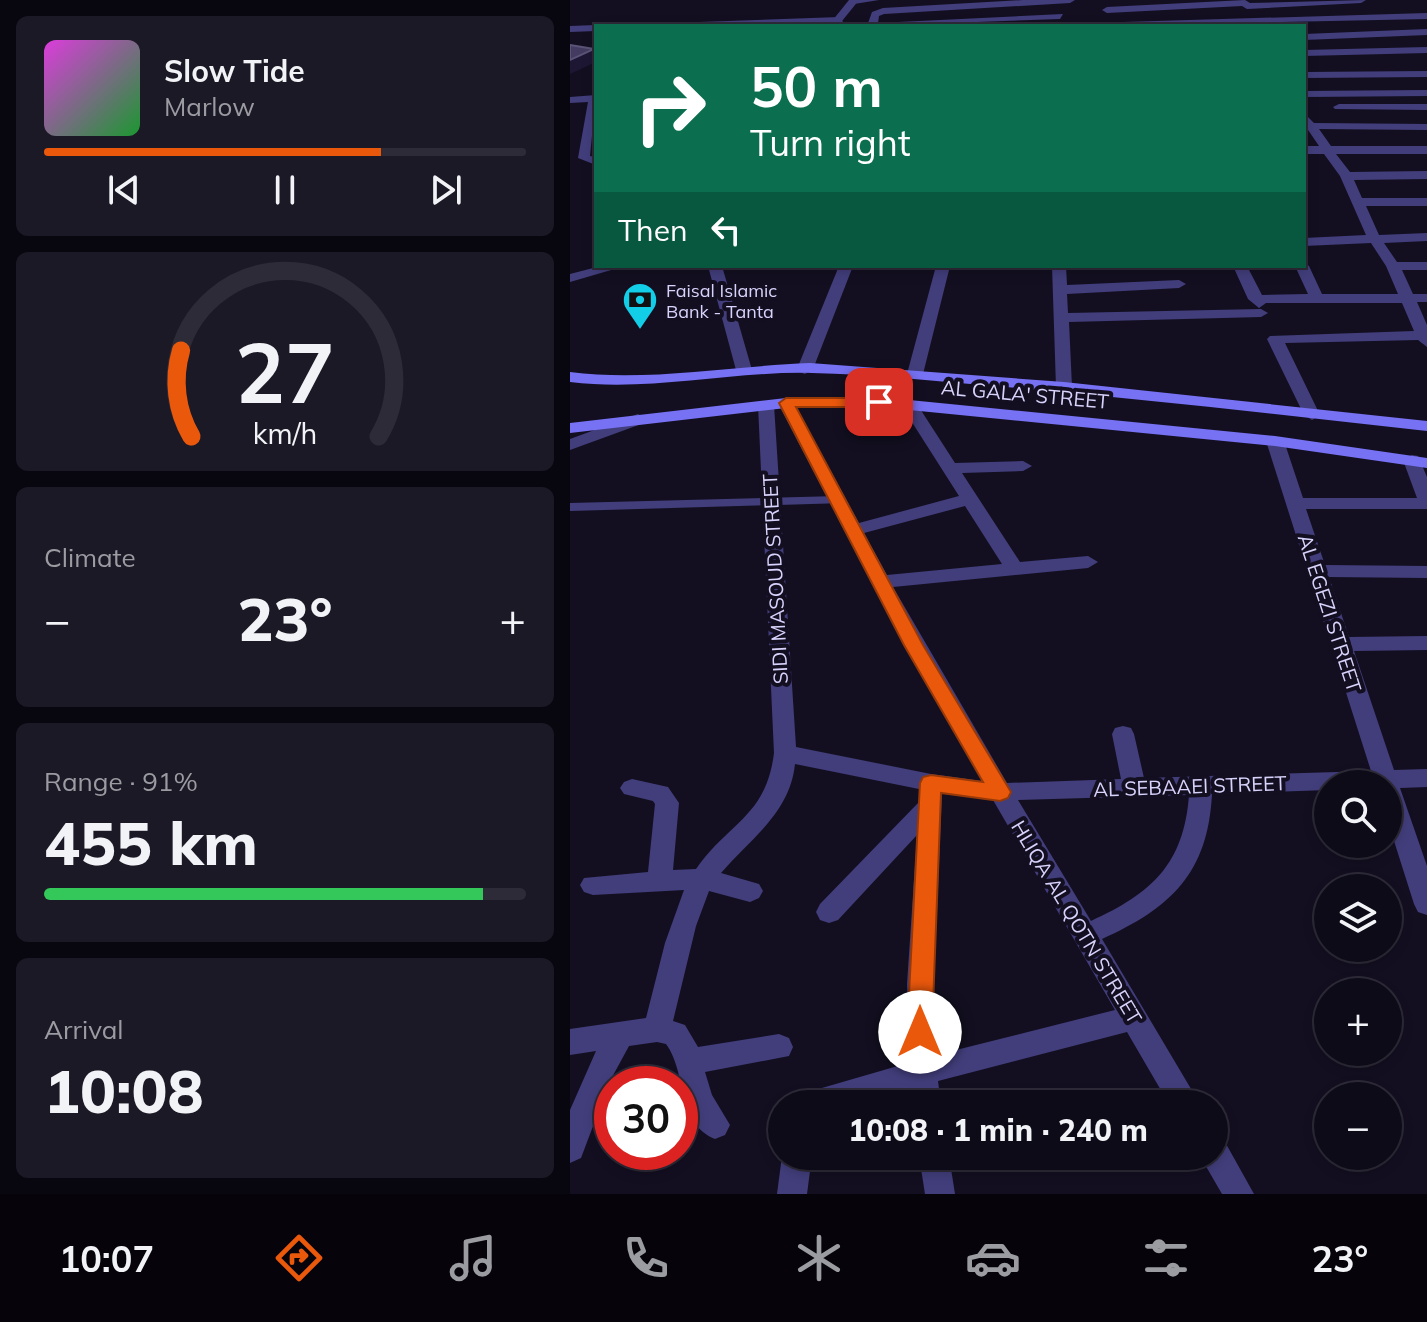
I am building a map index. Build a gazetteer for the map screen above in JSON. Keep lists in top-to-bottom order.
{
  "streets": {
    "main road": ["AL GALA' STREET"],
    "street": [
      "SIDI MASOUD STREET",
      "AL EGEZI STREET",
      "AL SEBAAEI STREET",
      "HLIQA AL QOTN STREET"
    ]
  },
  "crossings": [
    ["AL GALA' STREET", "SIDI MASOUD STREET"],
    ["AL GALA' STREET", "AL EGEZI STREET"],
    ["AL GALA' STREET", "HLIQA AL QOTN STREET"],
    ["SIDI MASOUD STREET", "AL SEBAAEI STREET"],
    ["SIDI MASOUD STREET", "HLIQA AL QOTN STREET"],
    ["AL SEBAAEI STREET", "HLIQA AL QOTN STREET"]
  ],
  "places": {
    "bank": ["Faisal Islamic Bank - Tanta"]
  },
  "page": {
    "turn": ["50 m", "Turn right"],
    "song": ["Slow Tide", "Marlow"],
    "then": "Then",
    "tile": [
      "Climate",
      ["Range · 91%", "455 km"],
      ["Arrival", "10:08"]
    ],
    "heat": ["−", "23°", "+"],
    "map_buttons": ["+", "−"],
    "limit": "30",
    "trip": "10:08 · 1 min · 240 m",
    "tabs": ["10:07", "23°"],
    "gauge": ["27", "km/h"]
  }
}
